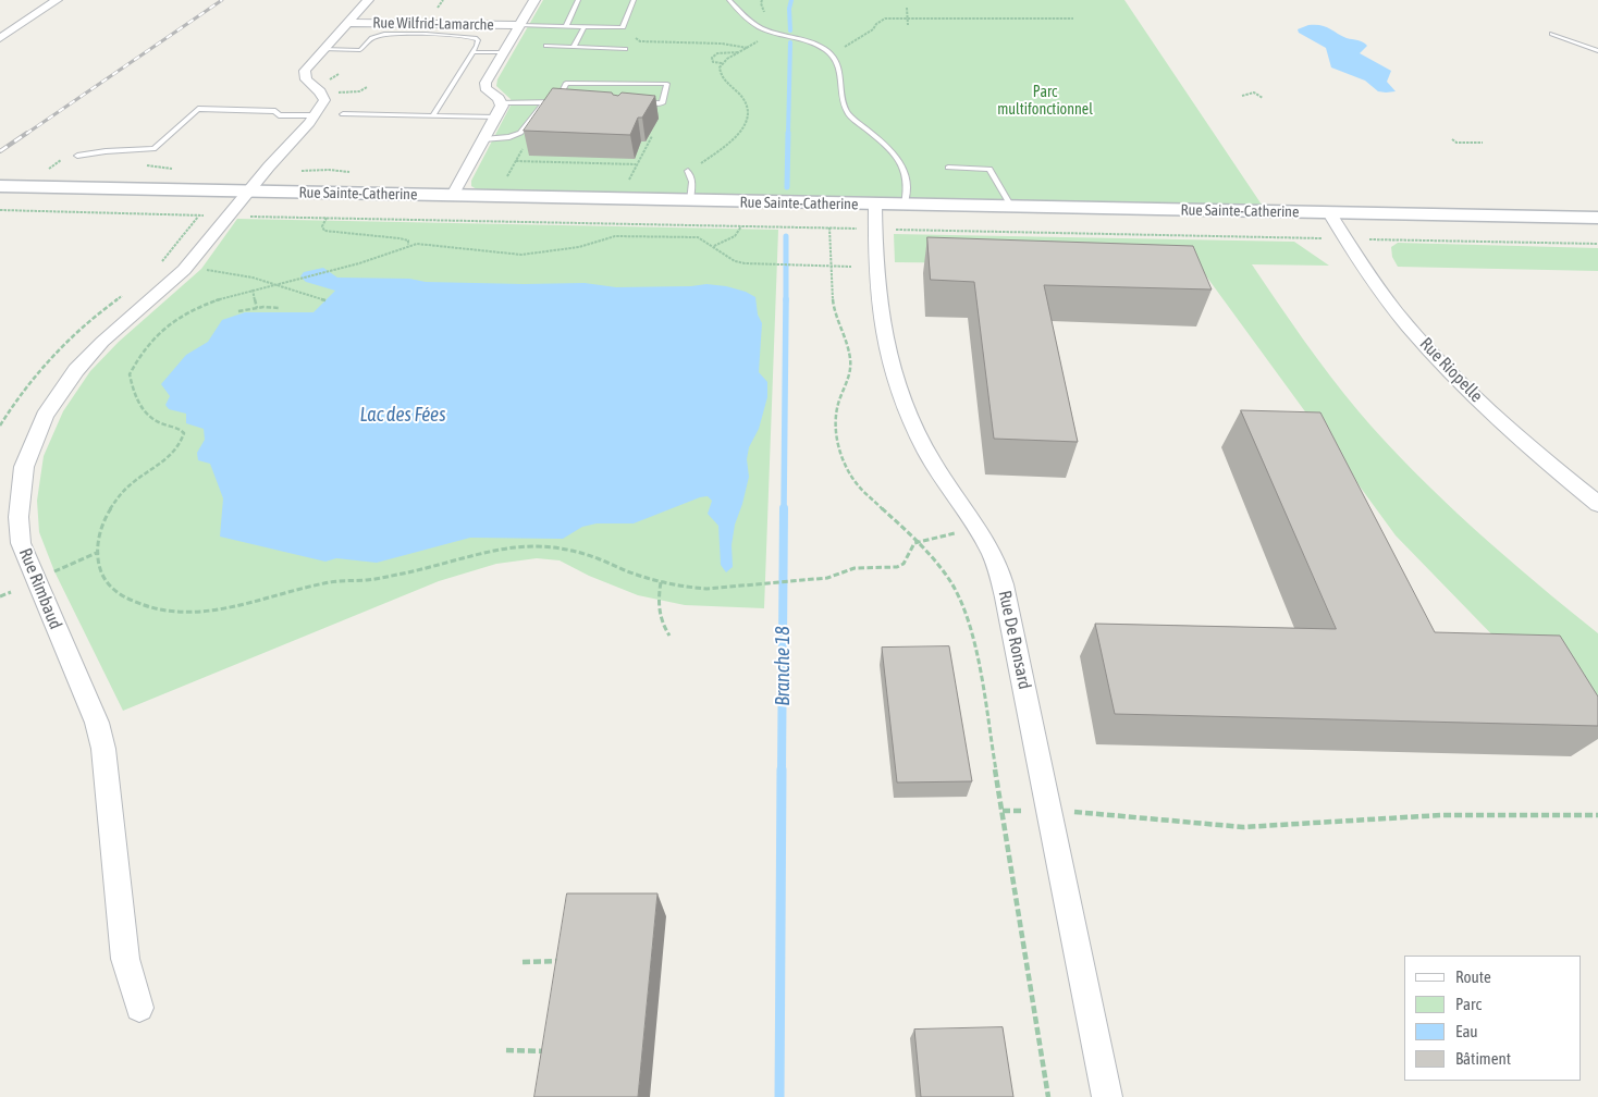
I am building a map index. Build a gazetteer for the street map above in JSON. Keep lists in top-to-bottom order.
{
  "streets": {
    "street": [
      "Rue Wilfrid-Lamarche",
      "Rue Sainte-Catherine",
      "Rue Riopelle",
      "Rue Rimbaud",
      "Rue De Ronsard"
    ]
  },
  "crossings": [
    ["Rue Sainte-Catherine", "Rue Riopelle"],
    ["Rue Sainte-Catherine", "Rue Rimbaud"],
    ["Rue Sainte-Catherine", "Rue De Ronsard"]
  ],
  "water": ["Lac des Fées", "Branche 18"],
  "parks": ["Parc multifonctionnel"],
  "legend": [
    "Route",
    "Parc",
    "Eau",
    "Bâtiment"
  ]
}
